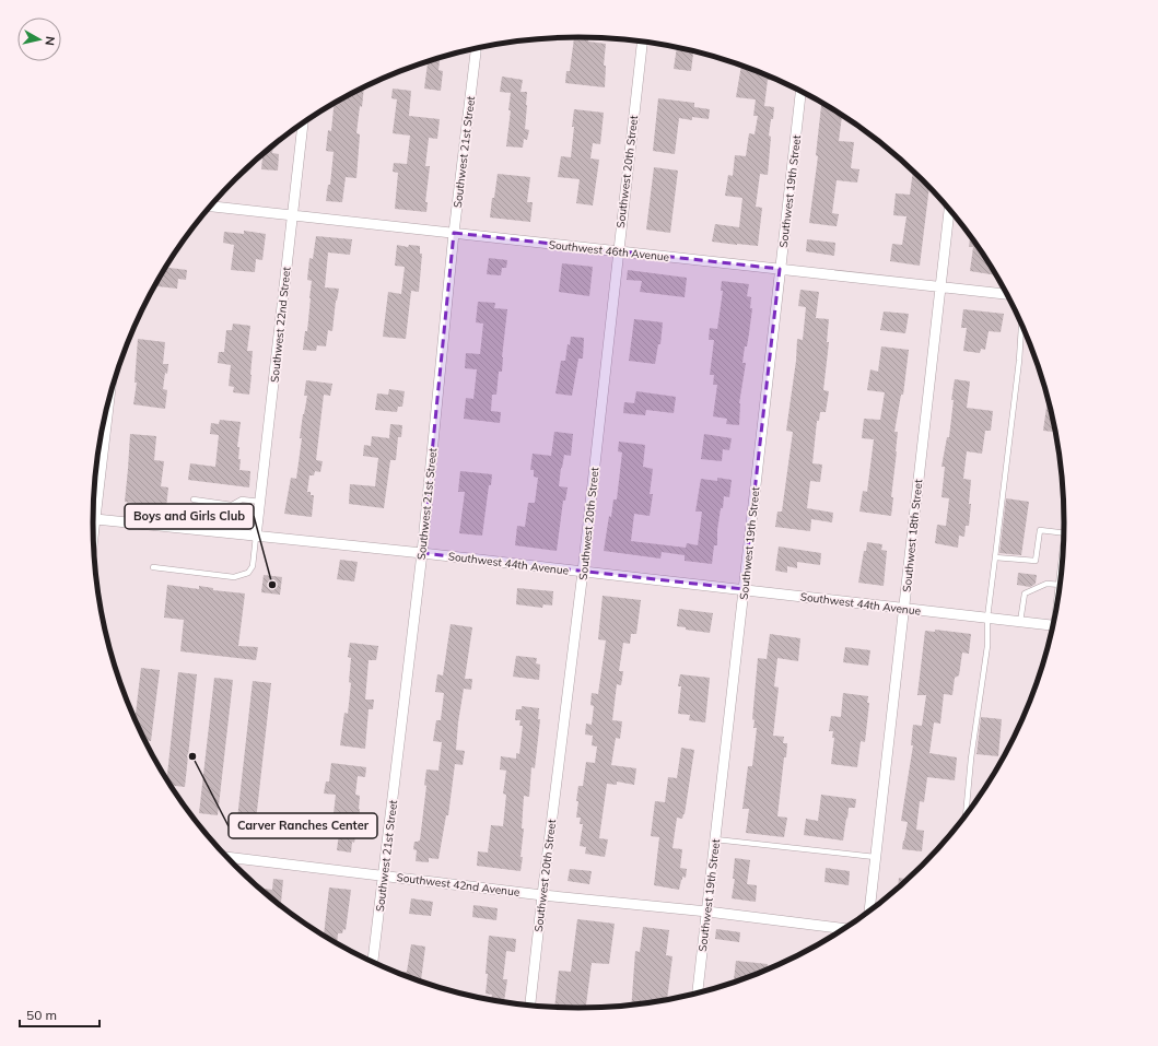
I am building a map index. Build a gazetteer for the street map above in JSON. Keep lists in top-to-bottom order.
{
  "streets": {
    "street": [
      "Southwest 21st Street",
      "Southwest 20th Street",
      "Southwest 19th Street",
      "Southwest 46th Avenue",
      "Southwest 22nd Street",
      "Southwest 18th Street",
      "Southwest 44th Avenue",
      "Southwest 42nd Avenue"
    ]
  },
  "crossings": [
    ["Southwest 21st Street", "Southwest 46th Avenue"],
    ["Southwest 21st Street", "Southwest 44th Avenue"],
    ["Southwest 21st Street", "Southwest 42nd Avenue"],
    ["Southwest 20th Street", "Southwest 46th Avenue"],
    ["Southwest 20th Street", "Southwest 44th Avenue"],
    ["Southwest 20th Street", "Southwest 42nd Avenue"],
    ["Southwest 19th Street", "Southwest 46th Avenue"],
    ["Southwest 19th Street", "Southwest 44th Avenue"],
    ["Southwest 19th Street", "Southwest 42nd Avenue"],
    ["Southwest 46th Avenue", "Southwest 22nd Street"],
    ["Southwest 46th Avenue", "Southwest 18th Street"],
    ["Southwest 22nd Street", "Southwest 44th Avenue"],
    ["Southwest 18th Street", "Southwest 44th Avenue"]
  ],
  "places": ["Boys and Girls Club", "Carver Ranches Center"],
  "scale_bar": "50 m",
  "north": "right"
}
